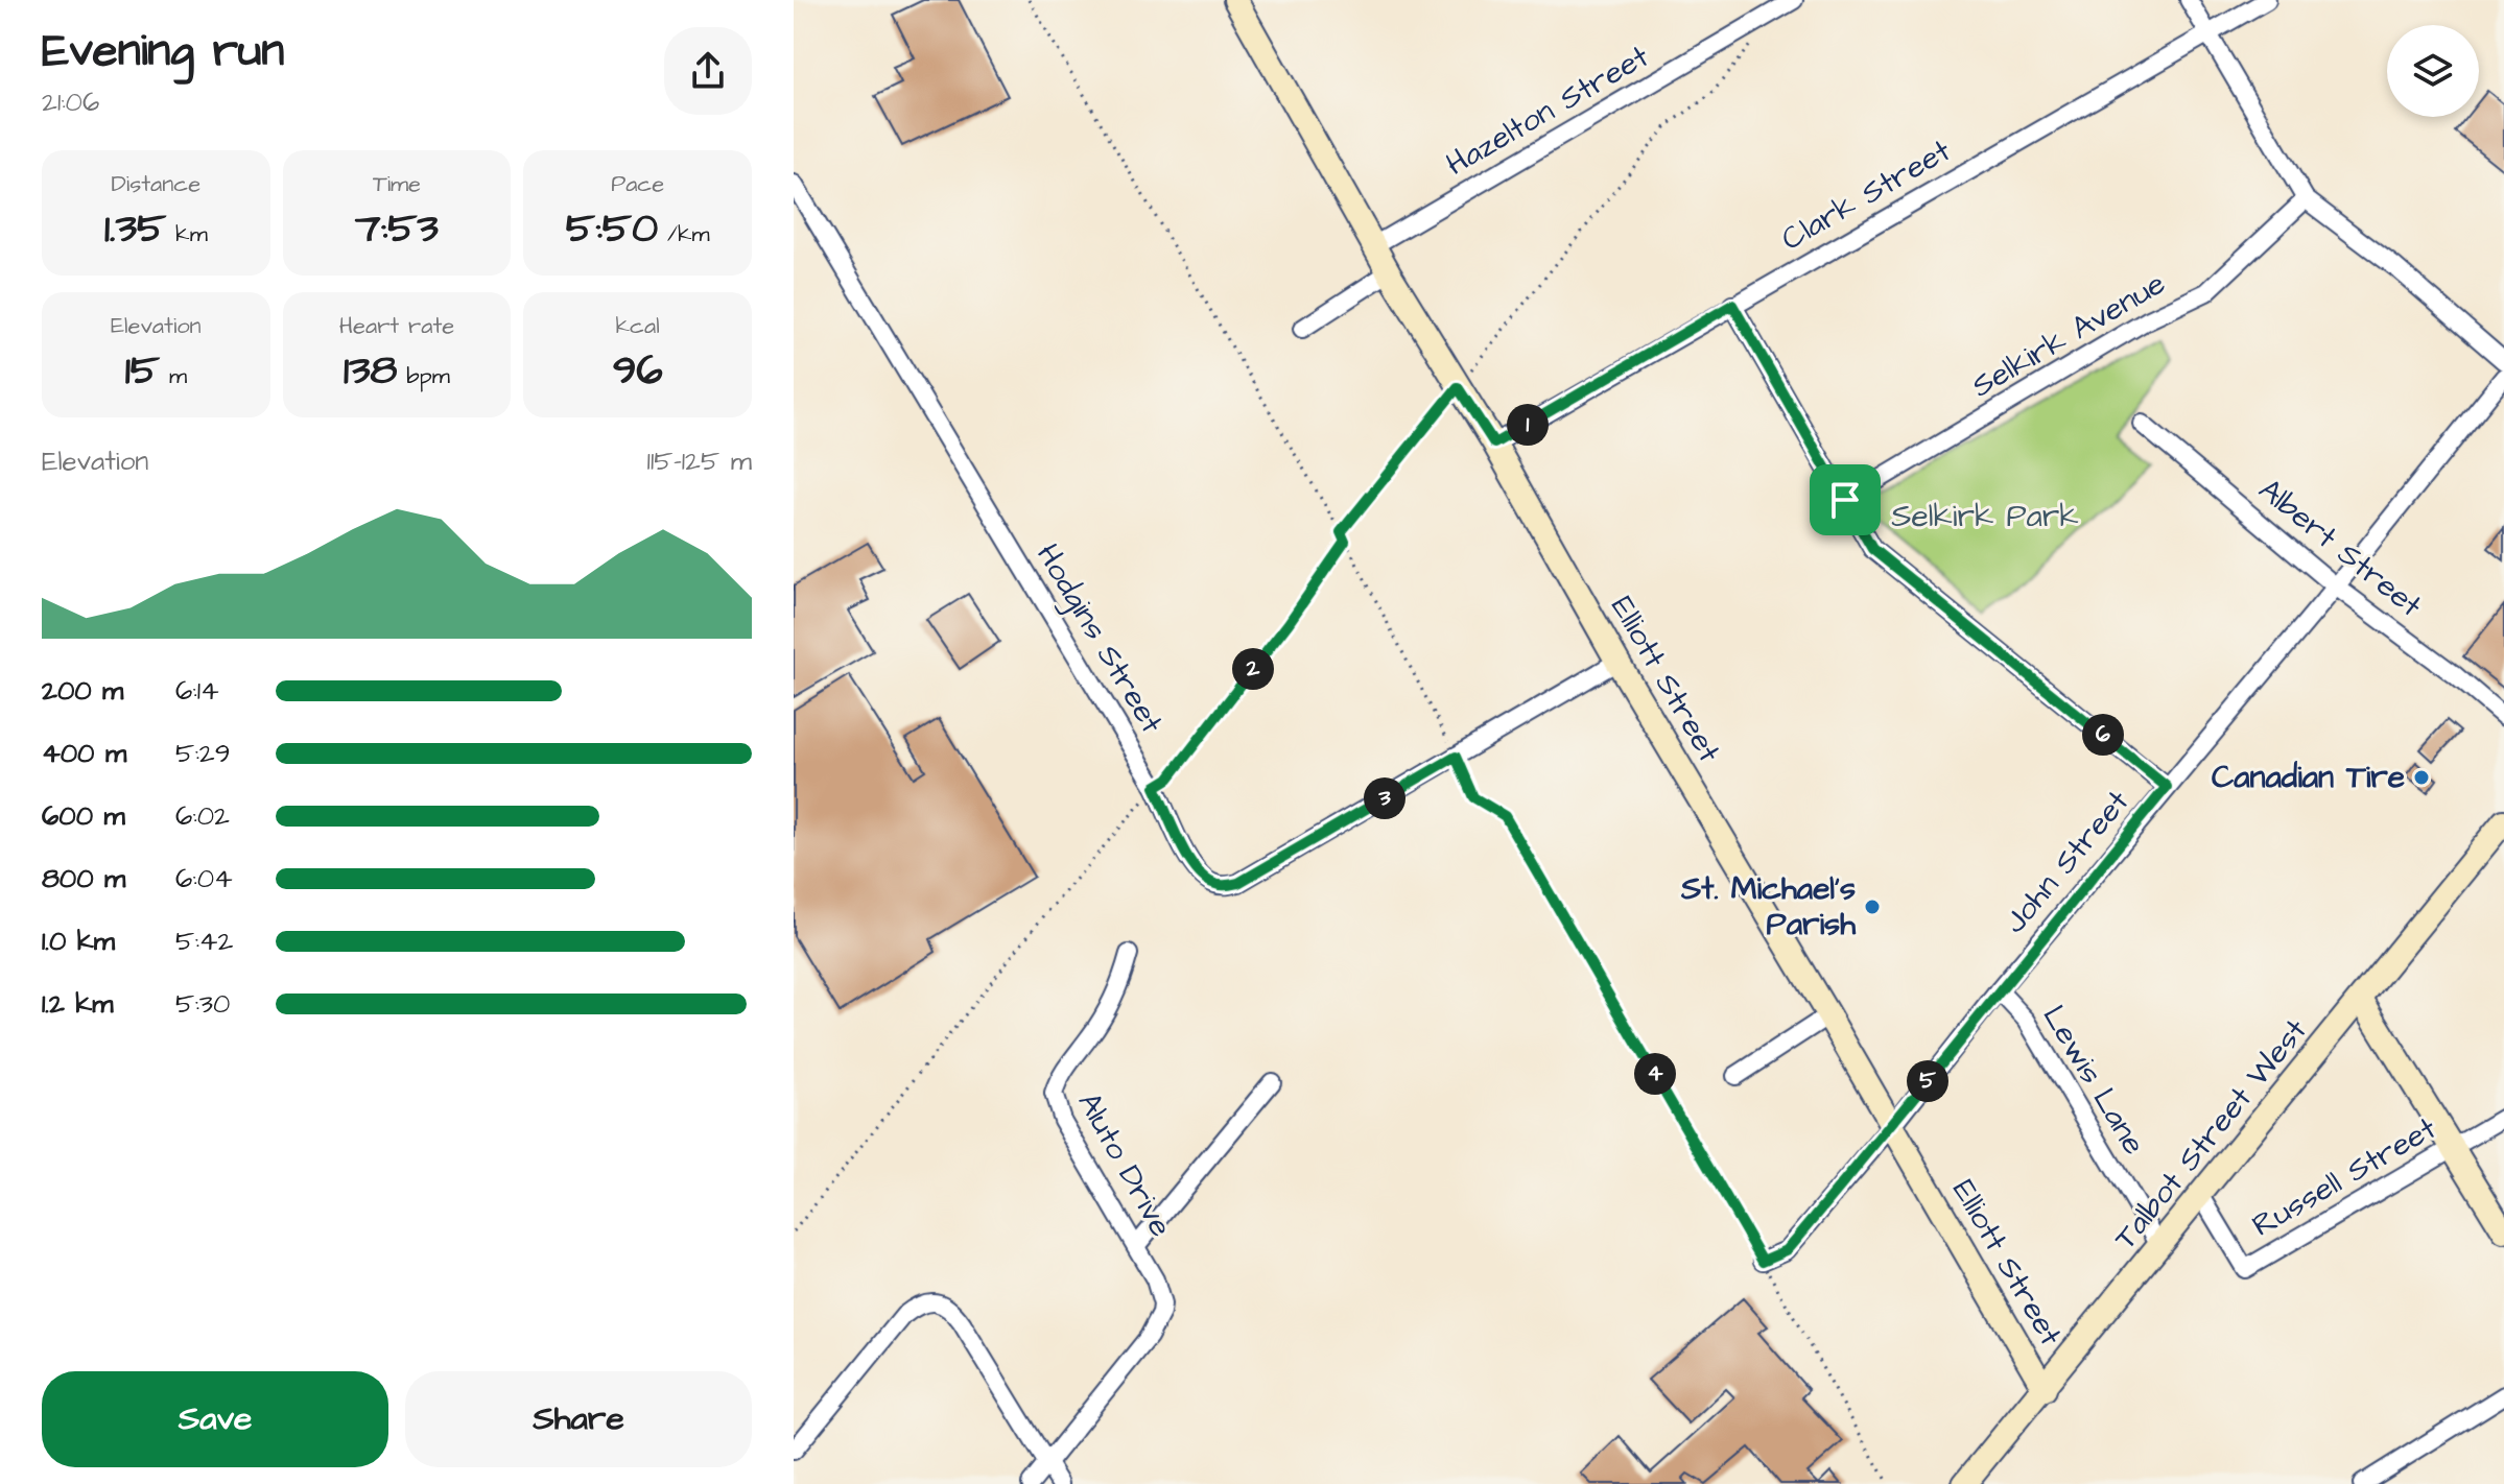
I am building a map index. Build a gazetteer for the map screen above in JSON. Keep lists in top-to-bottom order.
{
  "streets": {
    "street": [
      "Hazelton Street",
      "Clark Street",
      "Selkirk Avenue",
      "Albert Street",
      "Hodgins Street",
      "Elliott Street",
      "John Street",
      "Lewis Lane",
      "Talbot Street West",
      "Aluto Drive",
      "Russell Street"
    ]
  },
  "crossings": [
    ["Hazelton Street", "Elliott Street"],
    ["Clark Street", "Elliott Street"],
    ["Albert Street", "John Street"],
    ["Elliott Street", "John Street"],
    ["Elliott Street", "Talbot Street West"],
    ["John Street", "Lewis Lane"],
    ["Lewis Lane", "Talbot Street West"],
    ["Talbot Street West", "Russell Street"]
  ],
  "parks": ["Selkirk Park"],
  "places": ["Canadian Tire", "St. Michael's Parish"],
  "page": {
    "heading": ["Evening run", "21:06"],
    "stats": [
      ["Distance", "1.35 km"],
      ["Time", "7:53"],
      ["Pace", "5:50 /km"],
      ["Elevation", "15 m"],
      ["Heart rate", "138 bpm"],
      ["kcal", "96"]
    ],
    "pins": [
      "1",
      "2",
      "6",
      "3",
      "4",
      "5"
    ],
    "chart": ["Elevation", "115–125 m"],
    "list": [
      {
        "name": "200 m",
        "note": "6:14"
      },
      {
        "name": "400 m",
        "note": "5:29"
      },
      {
        "name": "600 m",
        "note": "6:02"
      },
      {
        "name": "800 m",
        "note": "6:04"
      },
      {
        "name": "1.0 km",
        "note": "5:42"
      },
      {
        "name": "1.2 km",
        "note": "5:30"
      }
    ],
    "buttons": ["Save", "Share"]
  }
}
